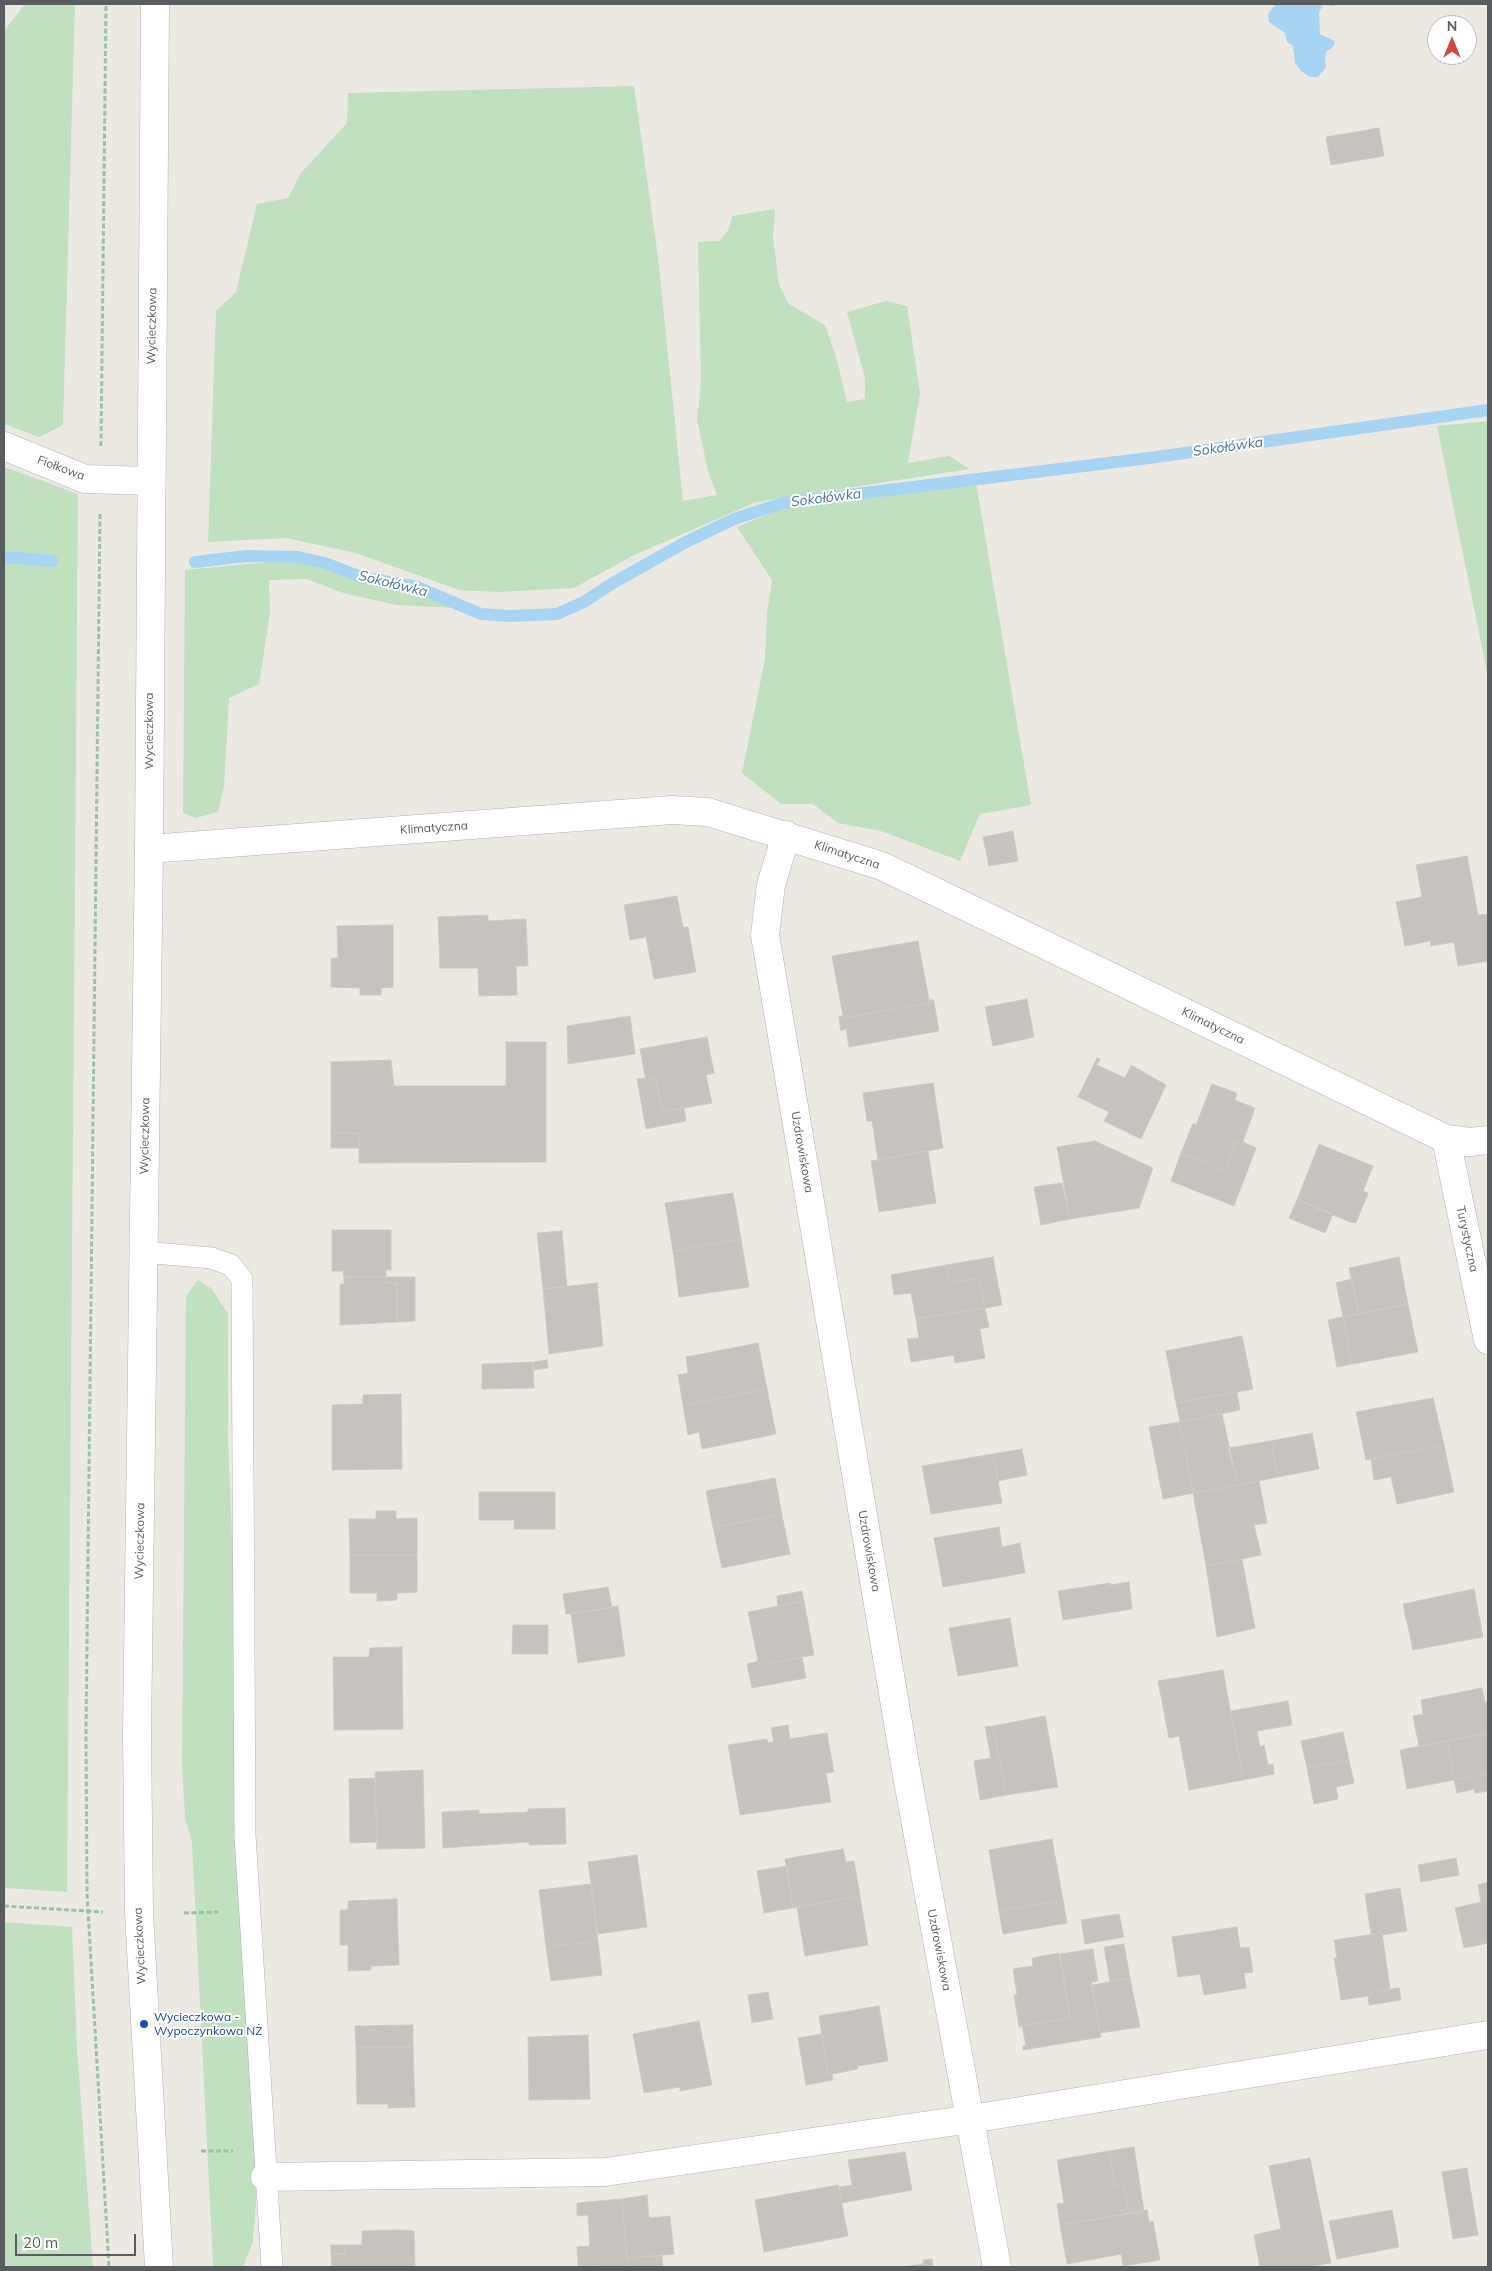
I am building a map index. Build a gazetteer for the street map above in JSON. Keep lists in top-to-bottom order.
{
  "streets": {
    "street": [
      "Wycieczkowa",
      "Fiołkowa",
      "Klimatyczna",
      "Uzdrowiskowa",
      "Turystyczna"
    ]
  },
  "crossings": [
    ["Wycieczkowa", "Fiołkowa"],
    ["Wycieczkowa", "Klimatyczna"],
    ["Klimatyczna", "Uzdrowiskowa"],
    ["Klimatyczna", "Turystyczna"]
  ],
  "water": ["Sokołówka"],
  "places": ["Wycieczkowa - Wypoczynkowa NŻ"],
  "scale_bar": "20 m",
  "north": "top"
}
